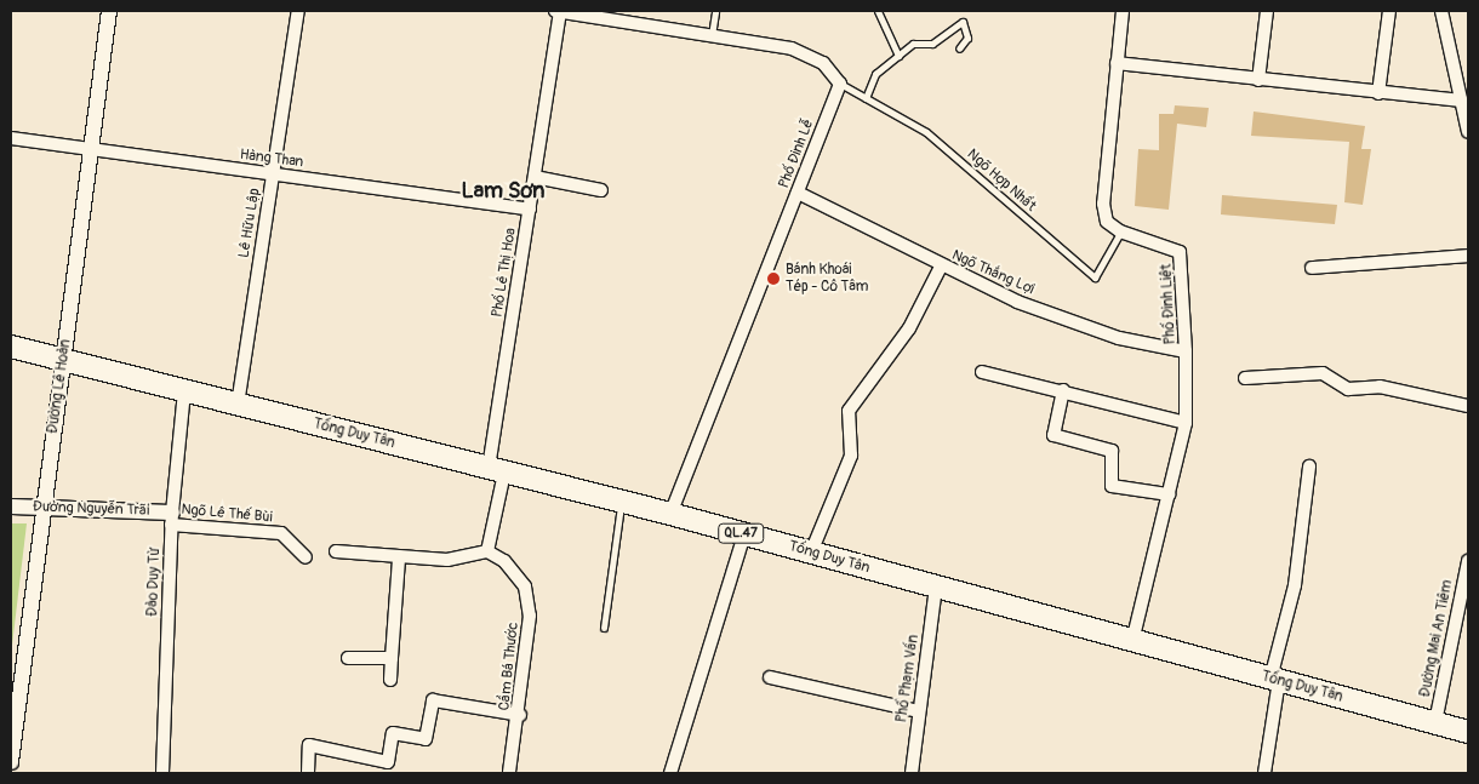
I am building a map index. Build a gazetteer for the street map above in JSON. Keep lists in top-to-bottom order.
{
  "streets": {
    "highway": ["Tống Duy Tân", "QL.47"],
    "street": [
      "Phố Đinh Lễ",
      "Hàng Than",
      "Lê Hữu Lập",
      "Phố Lê Thị Hoa",
      "Ngõ Thắng Lợi",
      "Phố Đinh Liệt",
      "Đường Lê Hoàn",
      "Đường Nguyễn Trãi",
      "Ngõ Lê Thế Bùi",
      "Đào Duy Từ",
      "Đường Mai An Tiêm",
      "Cầm Bá Thước",
      "Phố Phạm Vấn"
    ],
    "lane": ["Ngõ Hợp Nhất"]
  },
  "crossings": [
    ["Phố Đinh Lễ", "Ngõ Hợp Nhất"],
    ["Phố Đinh Lễ", "Ngõ Thắng Lợi"],
    ["Phố Đinh Lễ", "Tống Duy Tân"],
    ["Hàng Than", "Lê Hữu Lập"],
    ["Hàng Than", "Phố Lê Thị Hoa"],
    ["Hàng Than", "Đường Lê Hoàn"],
    ["Ngõ Hợp Nhất", "Phố Đinh Liệt"],
    ["Lê Hữu Lập", "Tống Duy Tân"],
    ["Phố Lê Thị Hoa", "Tống Duy Tân"],
    ["Ngõ Thắng Lợi", "Phố Đinh Liệt"],
    ["Phố Đinh Liệt", "Tống Duy Tân"],
    ["Đường Lê Hoàn", "Tống Duy Tân"],
    ["Đường Lê Hoàn", "Đường Nguyễn Trãi"],
    ["Tống Duy Tân", "Đào Duy Từ"],
    ["Tống Duy Tân", "Đường Mai An Tiêm"],
    ["Tống Duy Tân", "Phố Phạm Vấn"],
    ["Đường Nguyễn Trãi", "Ngõ Lê Thế Bùi"],
    ["Đường Nguyễn Trãi", "Đào Duy Từ"],
    ["Ngõ Lê Thế Bùi", "Đào Duy Từ"]
  ],
  "districts": ["Lam Sơn"],
  "places": ["Bánh Khoái Tép - Cô Tâm"]
}
